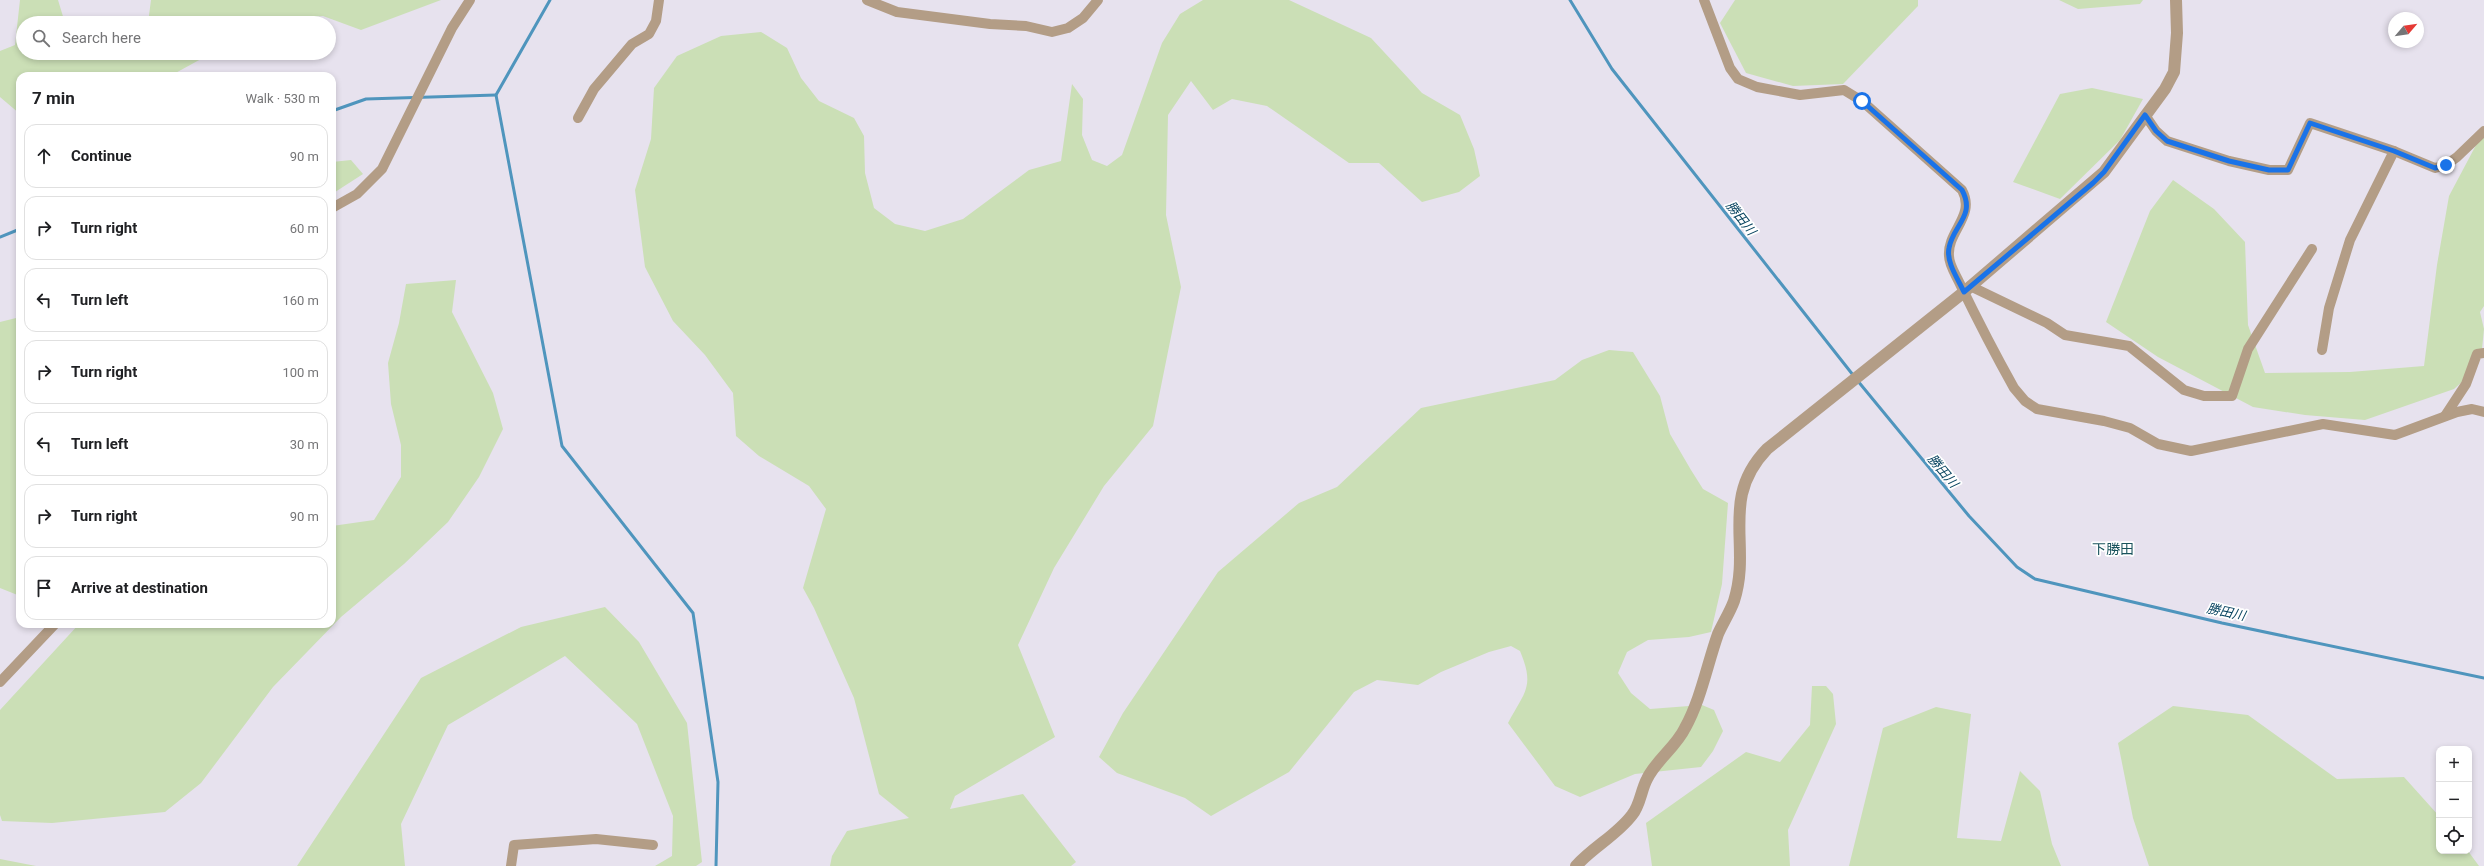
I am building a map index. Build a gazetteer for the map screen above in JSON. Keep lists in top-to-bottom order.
{
  "districts": ["下勝田"],
  "water": ["勝田川"],
  "north": "top right",
  "page": {
    "search": "Search here",
    "heading": ["7 min", "Walk · 530 m"],
    "list": [
      ["Continue", "90 m"],
      ["Turn right", "60 m"],
      ["Turn left", "160 m"],
      ["Turn right", "100 m"],
      ["Turn left", "30 m"],
      ["Turn right", "90 m"],
      "Arrive at destination"
    ],
    "map_buttons": ["+", "−"]
  }
}
